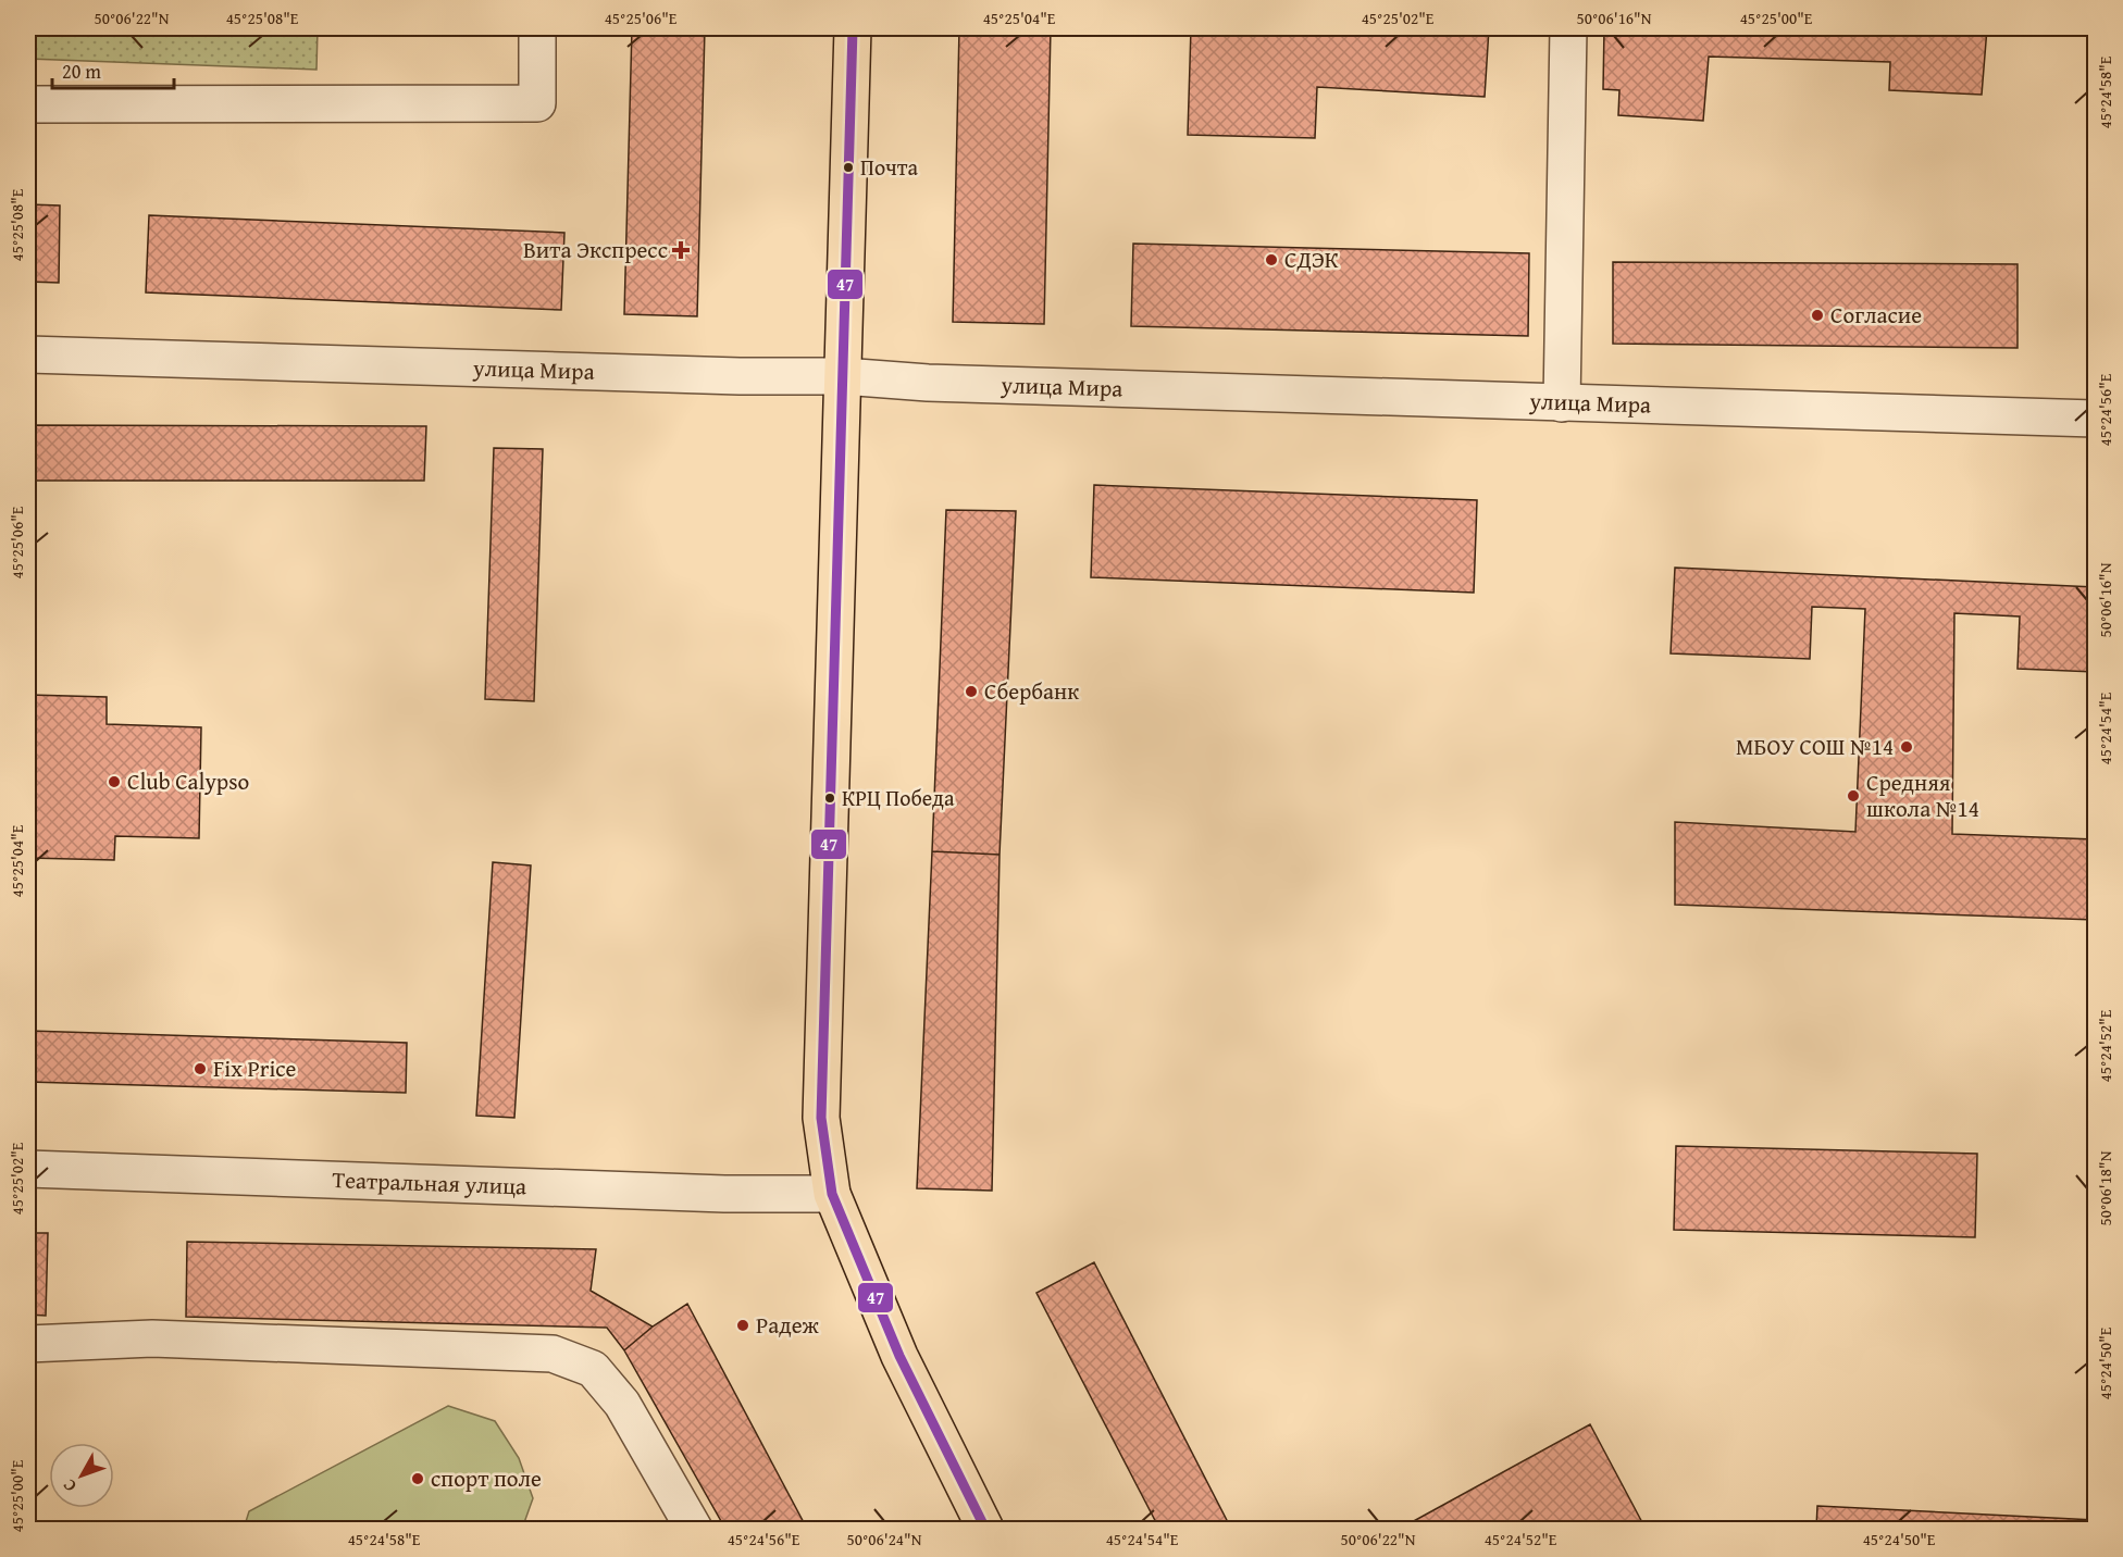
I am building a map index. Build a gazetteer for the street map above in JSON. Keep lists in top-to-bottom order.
{
  "streets": {
    "street": ["улица Мира", "Театральная улица"]
  },
  "places": {
    "other": [
      "Почта",
      "СДЭК",
      "Согласие",
      "Сбербанк",
      "МБОУ СОШ №14",
      "Club Calypso",
      "Средняя школа №14",
      "КРЦ Победа",
      "Fix Price",
      "Радеж",
      "спорт поле"
    ],
    "health": ["Вита Экспресс"]
  },
  "lines": ["transit line 47"],
  "scale_bar": "20 m",
  "north": "bottom left",
  "coordinates": [
    "50°06'22\"N",
    "45°25'08\"E",
    "45°25'06\"E",
    "45°25'04\"E",
    "45°25'02\"E",
    "50°06'16\"N",
    "45°25'00\"E",
    "45°24'58\"E",
    "45°24'56\"E",
    "45°24'54\"E",
    "45°24'52\"E",
    "50°06'18\"N",
    "45°24'50\"E",
    "50°06'24\"N"
  ]
}
